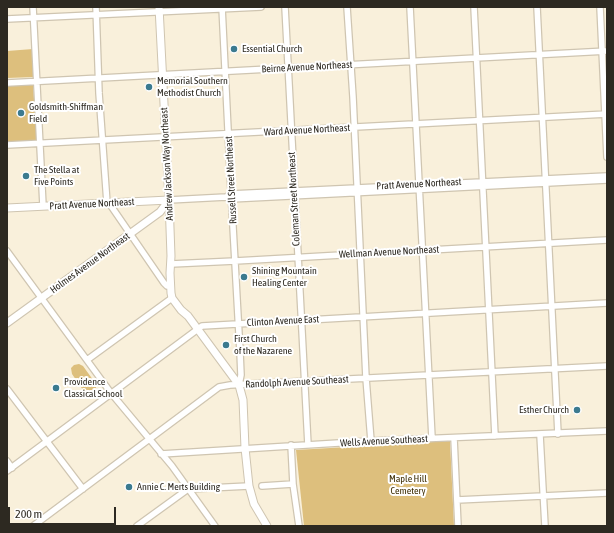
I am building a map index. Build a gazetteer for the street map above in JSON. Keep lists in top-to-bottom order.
{
  "streets": {
    "main road": ["Andrew Jackson Way Northeast", "Pratt Avenue Northeast", "Holmes Avenue Northeast"],
    "street": [
      "Beirne Avenue Northeast",
      "Ward Avenue Northeast",
      "Russell Street Northeast",
      "Coleman Street Northeast",
      "Wellman Avenue Northeast",
      "Clinton Avenue East",
      "Randolph Avenue Southeast",
      "Wells Avenue Southeast"
    ]
  },
  "crossings": [
    ["Beirne Avenue Northeast", "Andrew Jackson Way Northeast"],
    ["Beirne Avenue Northeast", "Russell Street Northeast"],
    ["Beirne Avenue Northeast", "Coleman Street Northeast"],
    ["Ward Avenue Northeast", "Andrew Jackson Way Northeast"],
    ["Ward Avenue Northeast", "Russell Street Northeast"],
    ["Ward Avenue Northeast", "Coleman Street Northeast"],
    ["Andrew Jackson Way Northeast", "Pratt Avenue Northeast"],
    ["Andrew Jackson Way Northeast", "Wellman Avenue Northeast"],
    ["Andrew Jackson Way Northeast", "Holmes Avenue Northeast"],
    ["Russell Street Northeast", "Pratt Avenue Northeast"],
    ["Russell Street Northeast", "Wellman Avenue Northeast"],
    ["Russell Street Northeast", "Clinton Avenue East"],
    ["Russell Street Northeast", "Randolph Avenue Southeast"],
    ["Pratt Avenue Northeast", "Coleman Street Northeast"],
    ["Pratt Avenue Northeast", "Holmes Avenue Northeast"],
    ["Coleman Street Northeast", "Wellman Avenue Northeast"],
    ["Coleman Street Northeast", "Clinton Avenue East"],
    ["Coleman Street Northeast", "Randolph Avenue Southeast"],
    ["Coleman Street Northeast", "Wells Avenue Southeast"]
  ],
  "parks": ["Maple Hill Cemetery"],
  "places": [
    "Essential Church",
    "Memorial Southern Methodist Church",
    "Goldsmith-Shiffman Field",
    "The Stella at Five Points",
    "Shining Mountain Healing Center",
    "First Church of the Nazarene",
    "Providence Classical School",
    "Esther Church",
    "Annie C. Merts Building"
  ],
  "scale_bar": "200 m"
}
